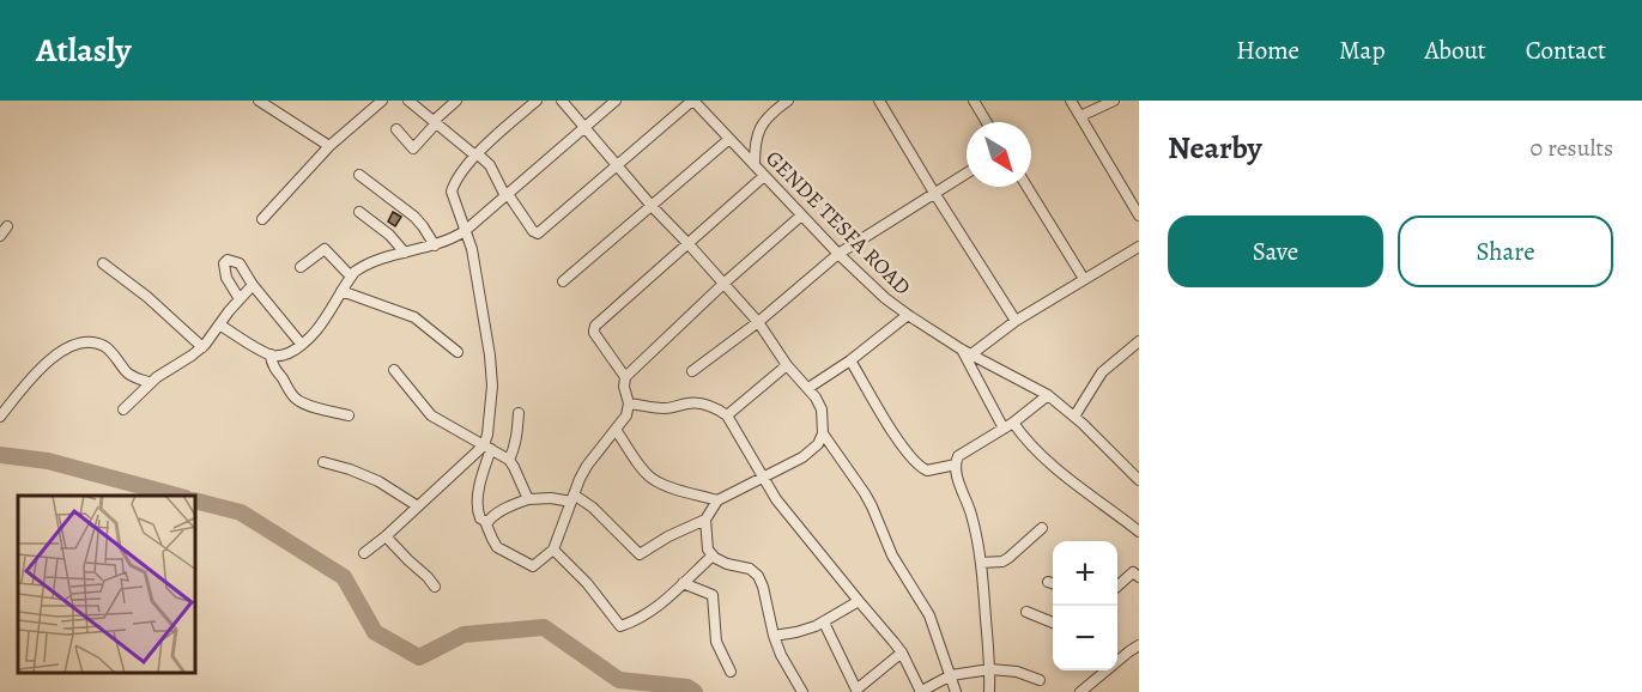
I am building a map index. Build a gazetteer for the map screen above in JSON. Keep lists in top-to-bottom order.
{
  "streets": {
    "street": ["GENDE TESFA ROAD"]
  },
  "north": "bottom right",
  "page": {
    "header": "Atlasly",
    "nav": [
      "Home",
      "Map",
      "About",
      "Contact"
    ],
    "heading": ["Nearby", "0 results"],
    "buttons": ["Save", "Share"],
    "map_buttons": ["+", "−"]
  }
}
